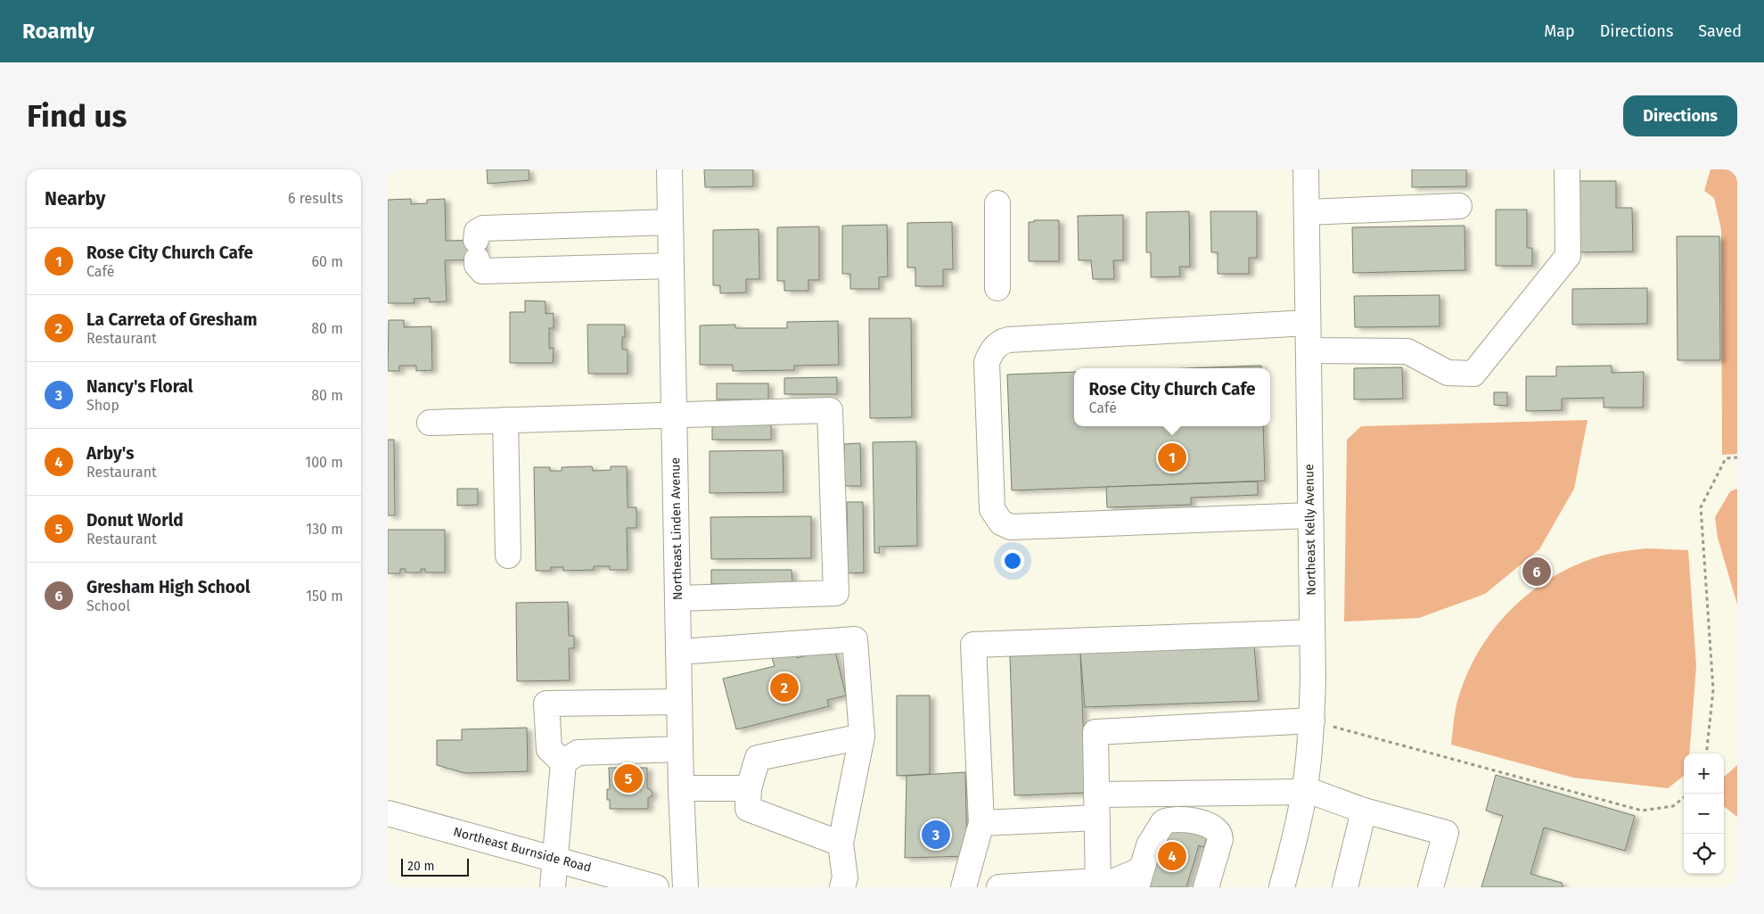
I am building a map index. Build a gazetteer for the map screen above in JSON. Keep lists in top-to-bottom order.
{
  "streets": {
    "street": ["Northeast Linden Avenue", "Northeast Kelly Avenue", "Northeast Burnside Road"]
  },
  "scale_bar": "20 m",
  "page": {
    "header": "Roamly",
    "nav": ["Map", "Directions", "Saved"],
    "buttons": "Directions",
    "title": "Find us",
    "heading": ["Nearby", "6 results"],
    "list": [
      {
        "mark": "1",
        "name": "Rose City Church Cafe",
        "note": "Café",
        "value": "60 m"
      },
      {
        "mark": "2",
        "name": "La Carreta of Gresham",
        "note": "Restaurant",
        "value": "80 m"
      },
      {
        "mark": "3",
        "name": "Nancy's Floral",
        "note": "Shop",
        "value": "80 m"
      },
      {
        "mark": "4",
        "name": "Arby's",
        "note": "Restaurant",
        "value": "100 m"
      },
      {
        "mark": "5",
        "name": "Donut World",
        "note": "Restaurant",
        "value": "130 m"
      },
      {
        "mark": "6",
        "name": "Gresham High School",
        "note": "School",
        "value": "150 m"
      }
    ],
    "popup": ["Rose City Church Cafe", "Café"],
    "pins": [
      "1",
      "6",
      "2",
      "5",
      "3",
      "4"
    ],
    "map_buttons": ["+", "−"],
    "scale": "20 m"
  }
}
